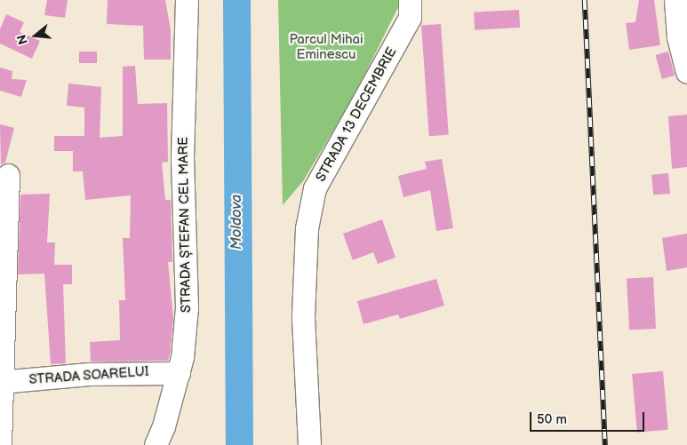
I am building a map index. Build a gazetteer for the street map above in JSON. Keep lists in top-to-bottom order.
{
  "streets": {
    "street": ["STRADA 13 DECEMBRIE", "STRADA ȘTEFAN CEL MARE", "STRADA SOARELUI"]
  },
  "crossings": [
    ["STRADA ȘTEFAN CEL MARE", "STRADA SOARELUI"]
  ],
  "water": ["Moldova"],
  "parks": ["Parcul Mihai Eminescu"],
  "scale_bar": "50 m",
  "north": "left"
}
